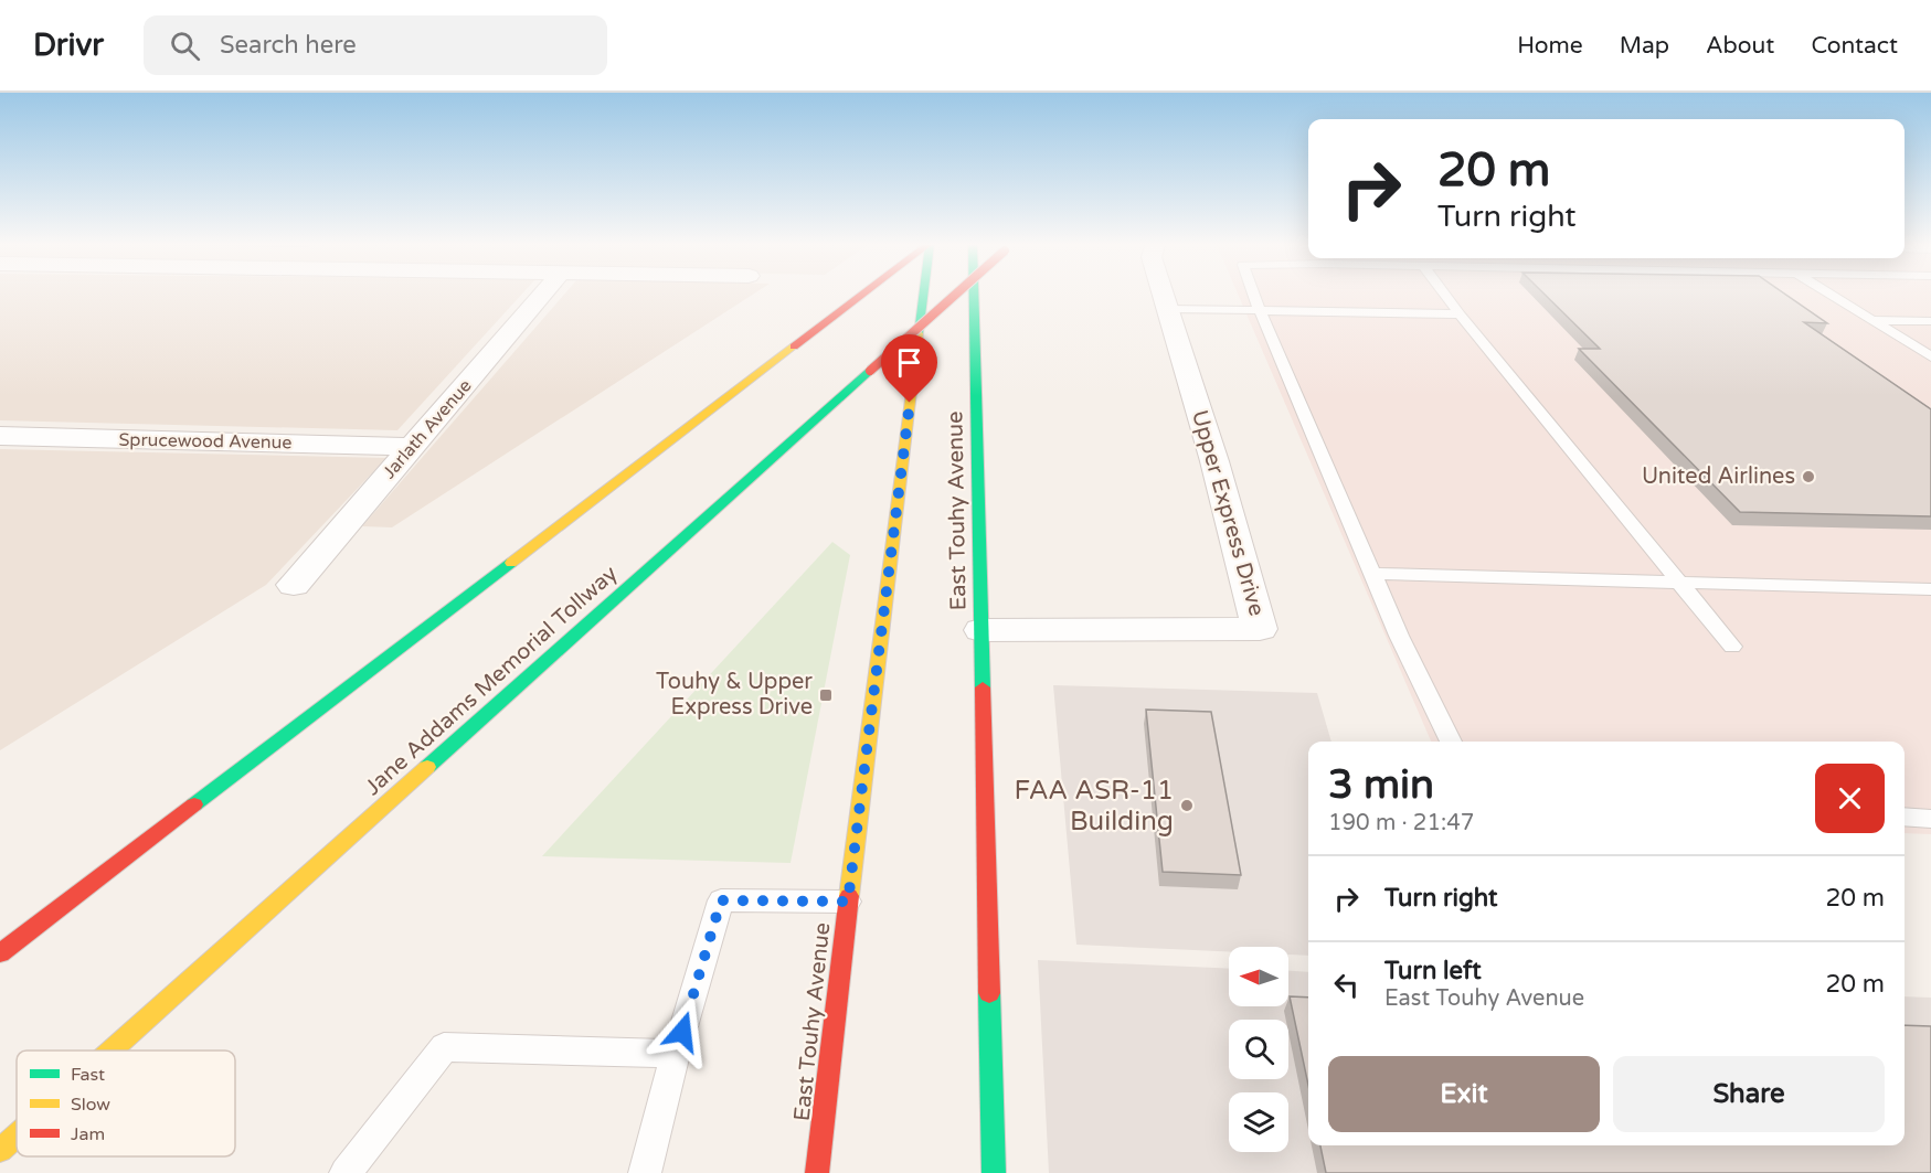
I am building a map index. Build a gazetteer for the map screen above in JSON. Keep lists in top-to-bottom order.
{
  "streets": {
    "main road": ["East Touhy Avenue", "Jane Addams Memorial Tollway"],
    "street": ["Jarlath Avenue", "Sprucewood Avenue", "Upper Express Drive"]
  },
  "crossings": [
    ["Jarlath Avenue", "Sprucewood Avenue"],
    ["East Touhy Avenue", "Upper Express Drive"]
  ],
  "places": {
    "other": ["United Airlines", "FAA ASR-11 Building"],
    "transit": ["Touhy & Upper Express Drive"]
  },
  "legend": ["Fast", "Slow", "Jam"],
  "north": "left",
  "page": {
    "header": "Drivr",
    "search": "Search here",
    "nav": [
      "Home",
      "Map",
      "About",
      "Contact"
    ],
    "turn": ["20 m", "Turn right"],
    "heading": ["3 min", "190 m · 21:47"],
    "list": [
      {
        "name": "Turn right",
        "value": "20 m"
      },
      {
        "name": "Turn left",
        "note": "East Touhy Avenue",
        "value": "20 m"
      }
    ],
    "buttons": ["Exit", "Share"]
  }
}
